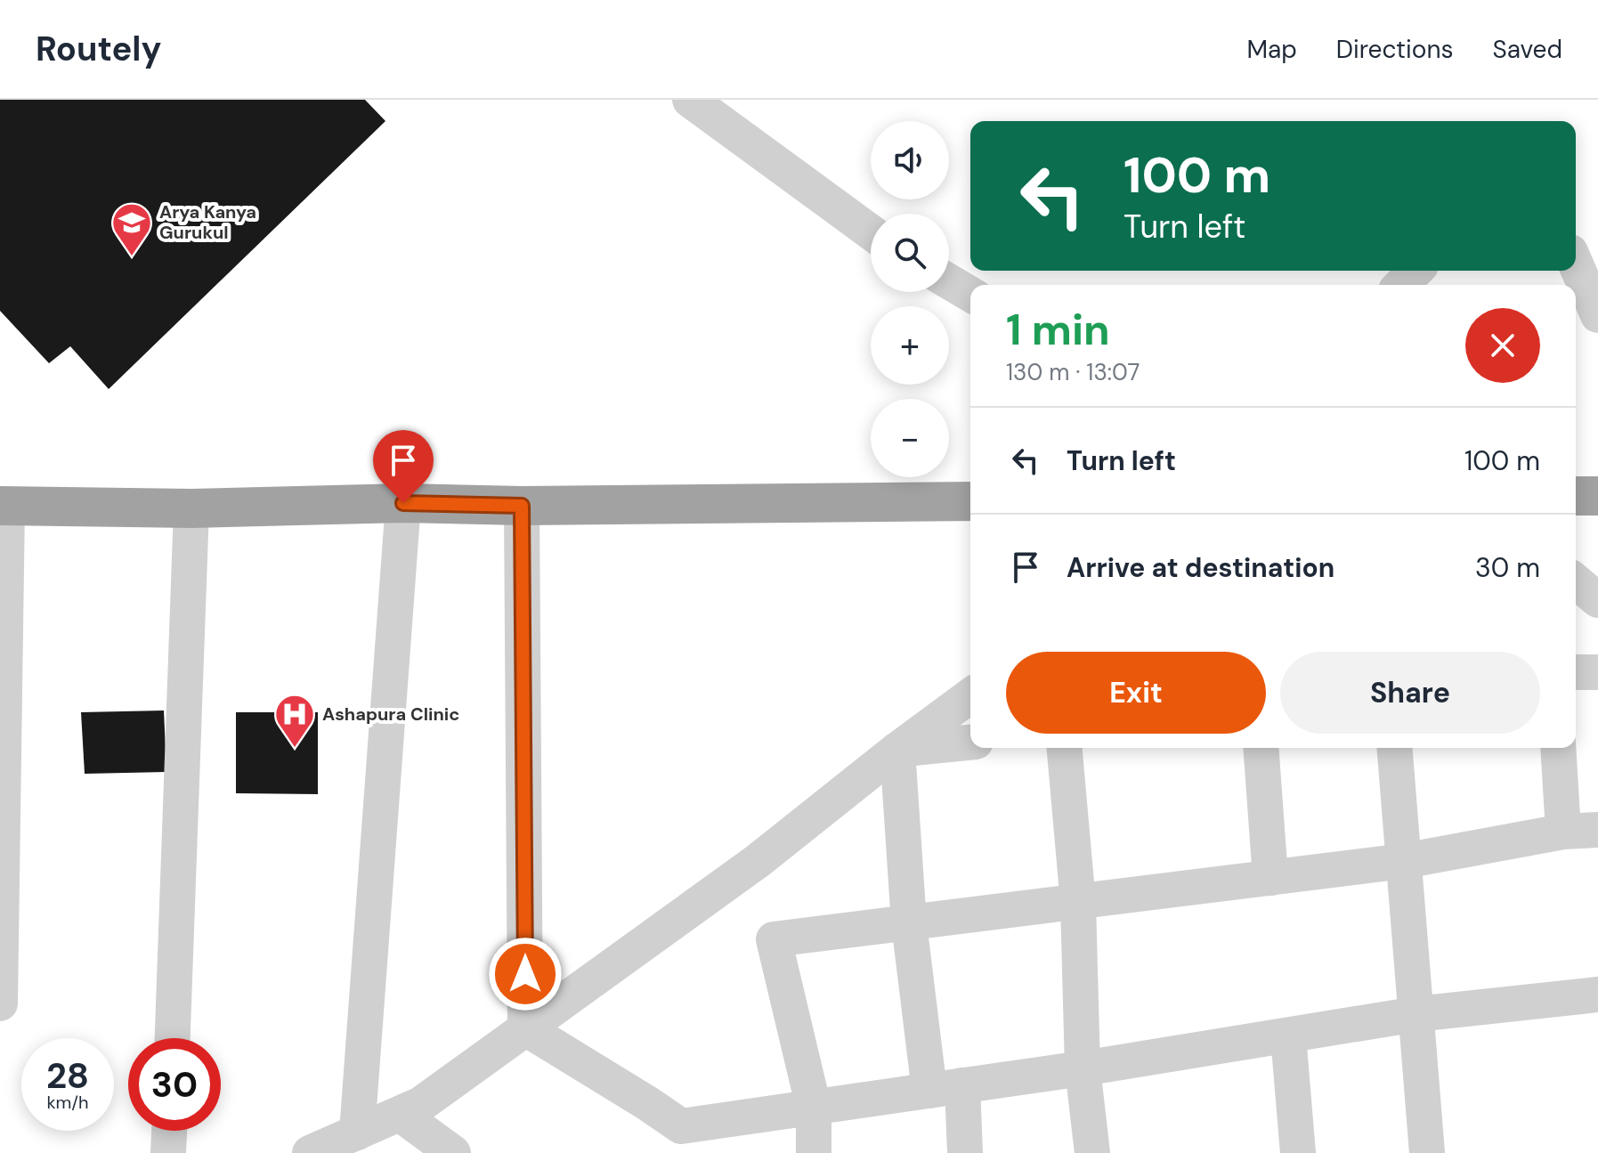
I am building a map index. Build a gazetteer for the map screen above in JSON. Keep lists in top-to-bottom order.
{
  "places": {
    "school or university": ["Arya Kanya Gurukul"],
    "hospital": ["Ashapura Clinic"]
  },
  "page": {
    "header": "Routely",
    "nav": ["Map", "Directions", "Saved"],
    "map_buttons": ["+", "−"],
    "turn": ["100 m", "Turn left"],
    "heading": ["1 min", "130 m · 13:07"],
    "list": [
      {
        "name": "Turn left",
        "value": "100 m"
      },
      {
        "name": "Arrive at destination",
        "value": "30 m"
      }
    ],
    "buttons": ["Exit", "Share"],
    "speed": "28 km/h",
    "limit": "30"
  }
}
